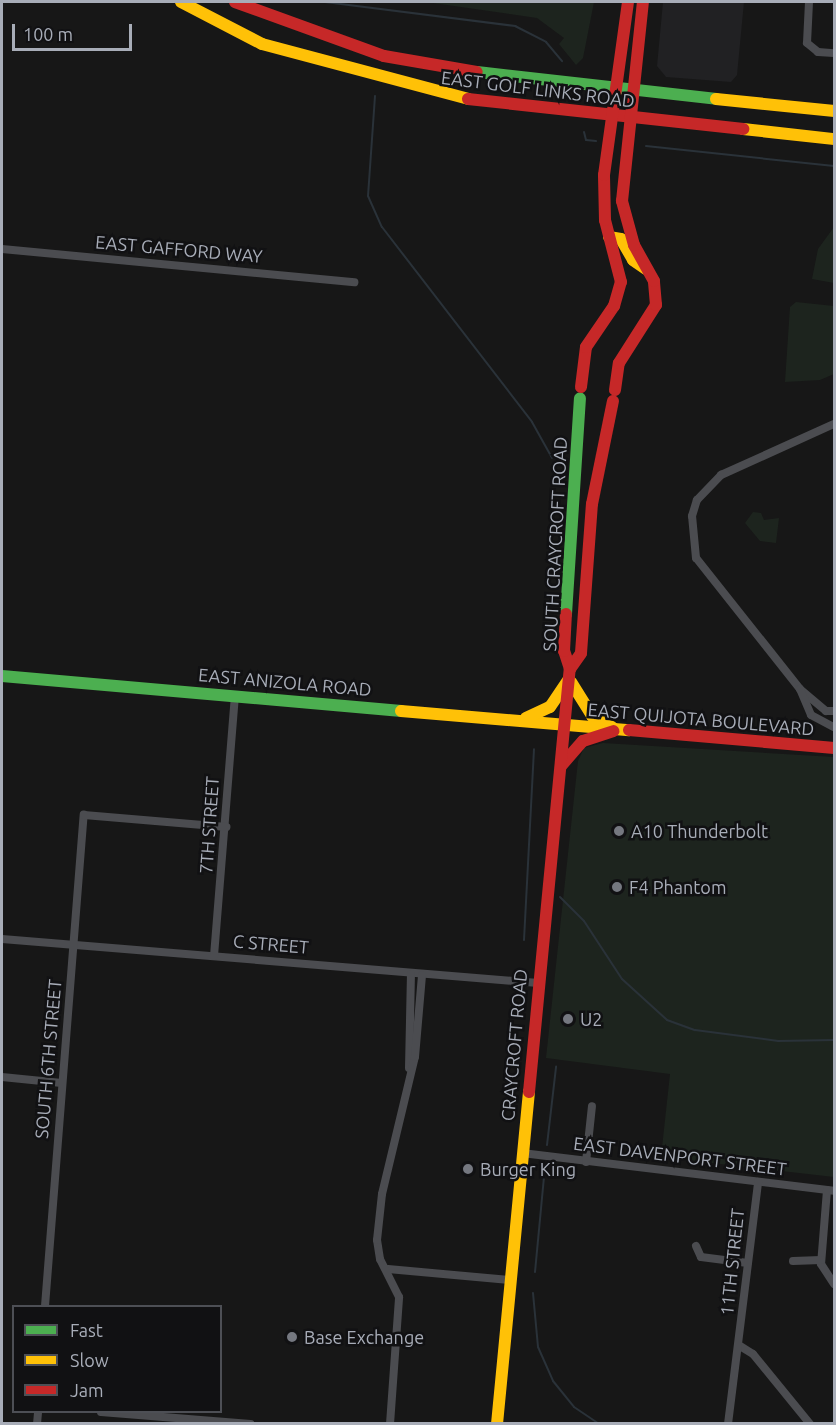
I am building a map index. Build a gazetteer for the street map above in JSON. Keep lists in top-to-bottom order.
{
  "streets": {
    "street": [
      "EAST GOLF LINKS ROAD",
      "EAST GAFFORD WAY",
      "SOUTH CRAYCROFT ROAD",
      "EAST ANIZOLA ROAD",
      "EAST QUIJOTA BOULEVARD",
      "7TH STREET",
      "C STREET",
      "CRAYCROFT ROAD",
      "SOUTH 6TH STREET",
      "EAST DAVENPORT STREET",
      "11TH STREET"
    ]
  },
  "crossings": [
    ["EAST GOLF LINKS ROAD", "SOUTH CRAYCROFT ROAD"],
    ["SOUTH CRAYCROFT ROAD", "CRAYCROFT ROAD"],
    ["EAST ANIZOLA ROAD", "EAST QUIJOTA BOULEVARD"],
    ["EAST ANIZOLA ROAD", "7TH STREET"],
    ["EAST ANIZOLA ROAD", "CRAYCROFT ROAD"],
    ["EAST QUIJOTA BOULEVARD", "CRAYCROFT ROAD"],
    ["7TH STREET", "C STREET"],
    ["7TH STREET", "SOUTH 6TH STREET"],
    ["C STREET", "CRAYCROFT ROAD"],
    ["C STREET", "SOUTH 6TH STREET"],
    ["CRAYCROFT ROAD", "EAST DAVENPORT STREET"],
    ["EAST DAVENPORT STREET", "11TH STREET"]
  ],
  "places": [
    "A10 Thunderbolt",
    "F4 Phantom",
    "U2",
    "Burger King",
    "Base Exchange"
  ],
  "legend": ["Fast", "Slow", "Jam"],
  "scale_bar": "100 m"
}
